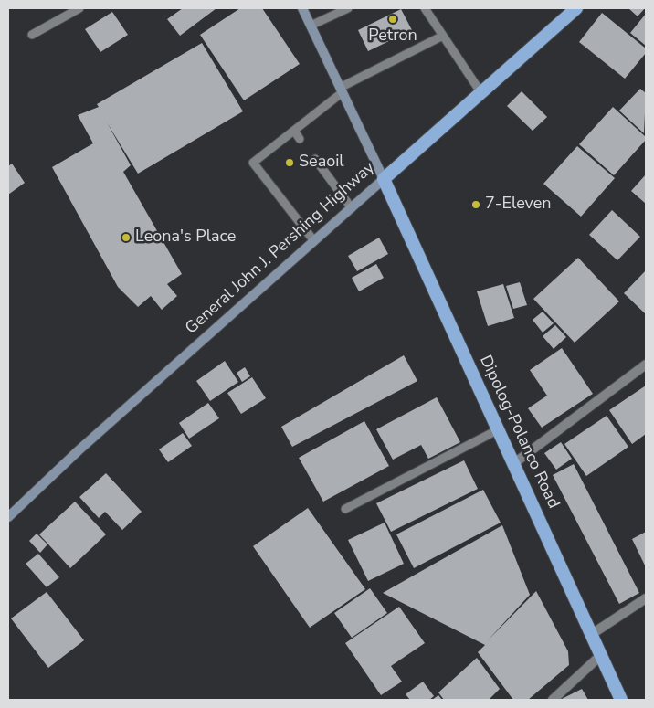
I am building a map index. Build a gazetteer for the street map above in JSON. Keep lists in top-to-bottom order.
{
  "streets": {
    "highway": ["General John J. Pershing Highway", "Dipolog-Polanco Road"]
  },
  "crossings": [
    ["General John J. Pershing Highway", "Dipolog-Polanco Road"]
  ],
  "places": [
    "Petron",
    "Seaoil",
    "7-Eleven",
    "Leona's Place"
  ]
}
